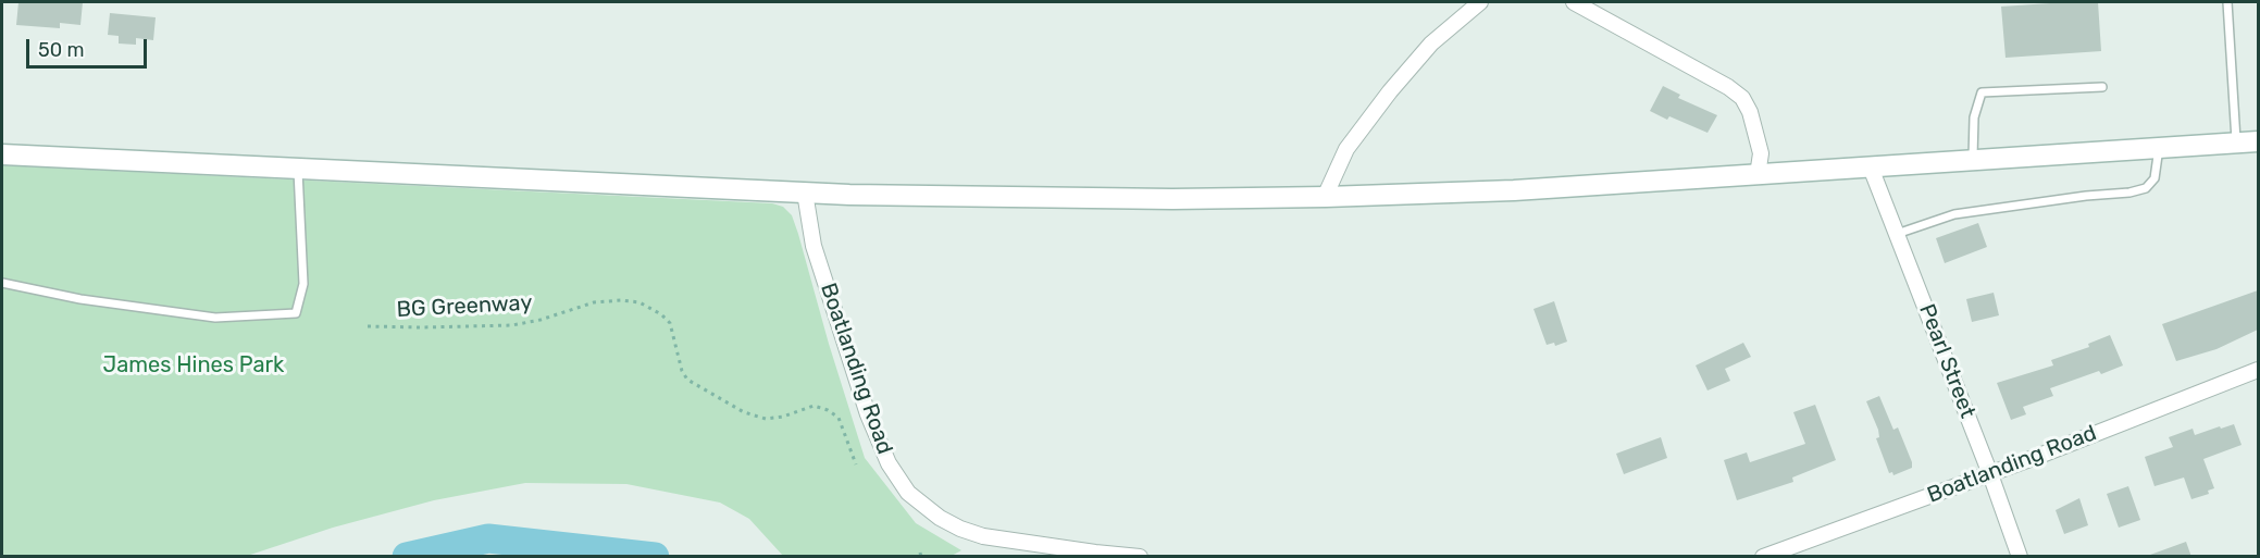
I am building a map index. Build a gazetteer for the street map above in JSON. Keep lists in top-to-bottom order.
{
  "streets": {
    "street": ["Pearl Street", "Boatlanding Road"],
    "path": ["BG Greenway"]
  },
  "crossings": [
    ["Pearl Street", "Boatlanding Road"]
  ],
  "parks": ["James Hines Park"],
  "scale_bar": "50 m"
}
